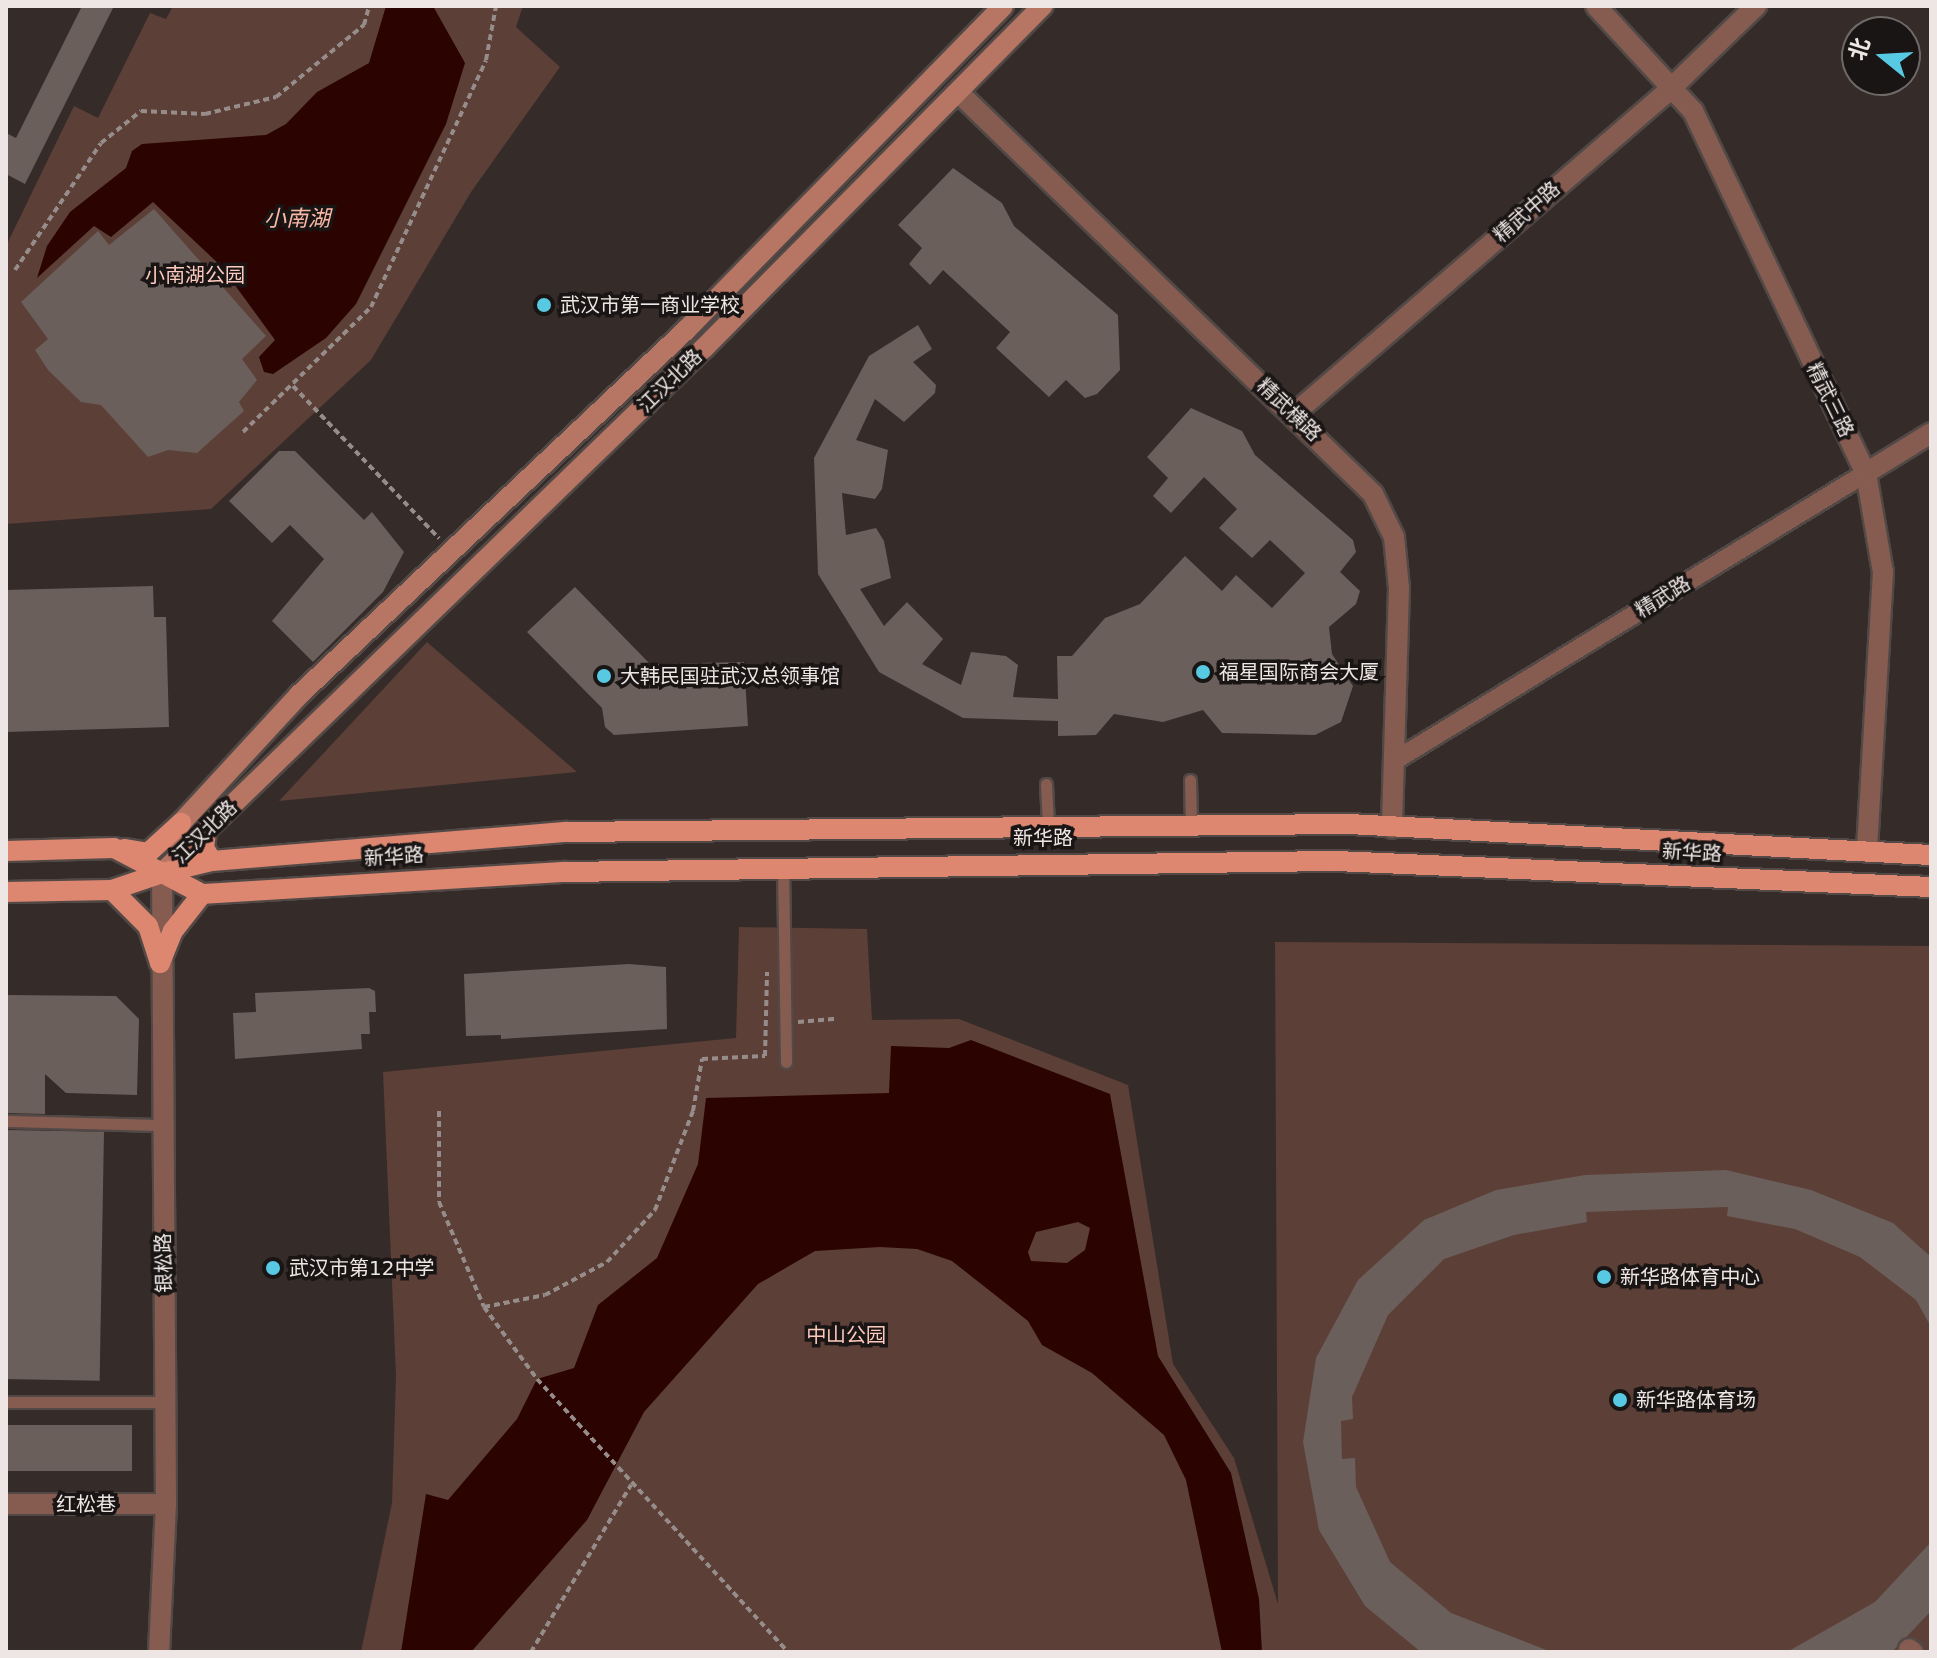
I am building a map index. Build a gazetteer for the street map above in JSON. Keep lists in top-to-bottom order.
{
  "streets": {
    "main road": ["江汉北路", "新华路"],
    "street": [
      "精武中路",
      "精武三路",
      "精武横路",
      "精武路",
      "银松路",
      "红松巷"
    ]
  },
  "crossings": [
    ["精武中路", "精武三路"],
    ["精武中路", "精武横路"],
    ["江汉北路", "精武横路"],
    ["江汉北路", "新华路"],
    ["江汉北路", "银松路"],
    ["精武三路", "精武路"],
    ["精武三路", "新华路"],
    ["精武横路", "精武路"],
    ["精武横路", "新华路"],
    ["新华路", "银松路"],
    ["银松路", "红松巷"]
  ],
  "water": ["小南湖"],
  "parks": ["小南湖公园", "中山公园"],
  "places": [
    "武汉市第一商业学校",
    "福星国际商会大厦",
    "大韩民国驻武汉总领事馆",
    "武汉市第12中学",
    "新华路体育中心",
    "新华路体育场"
  ],
  "north": "left"
}
